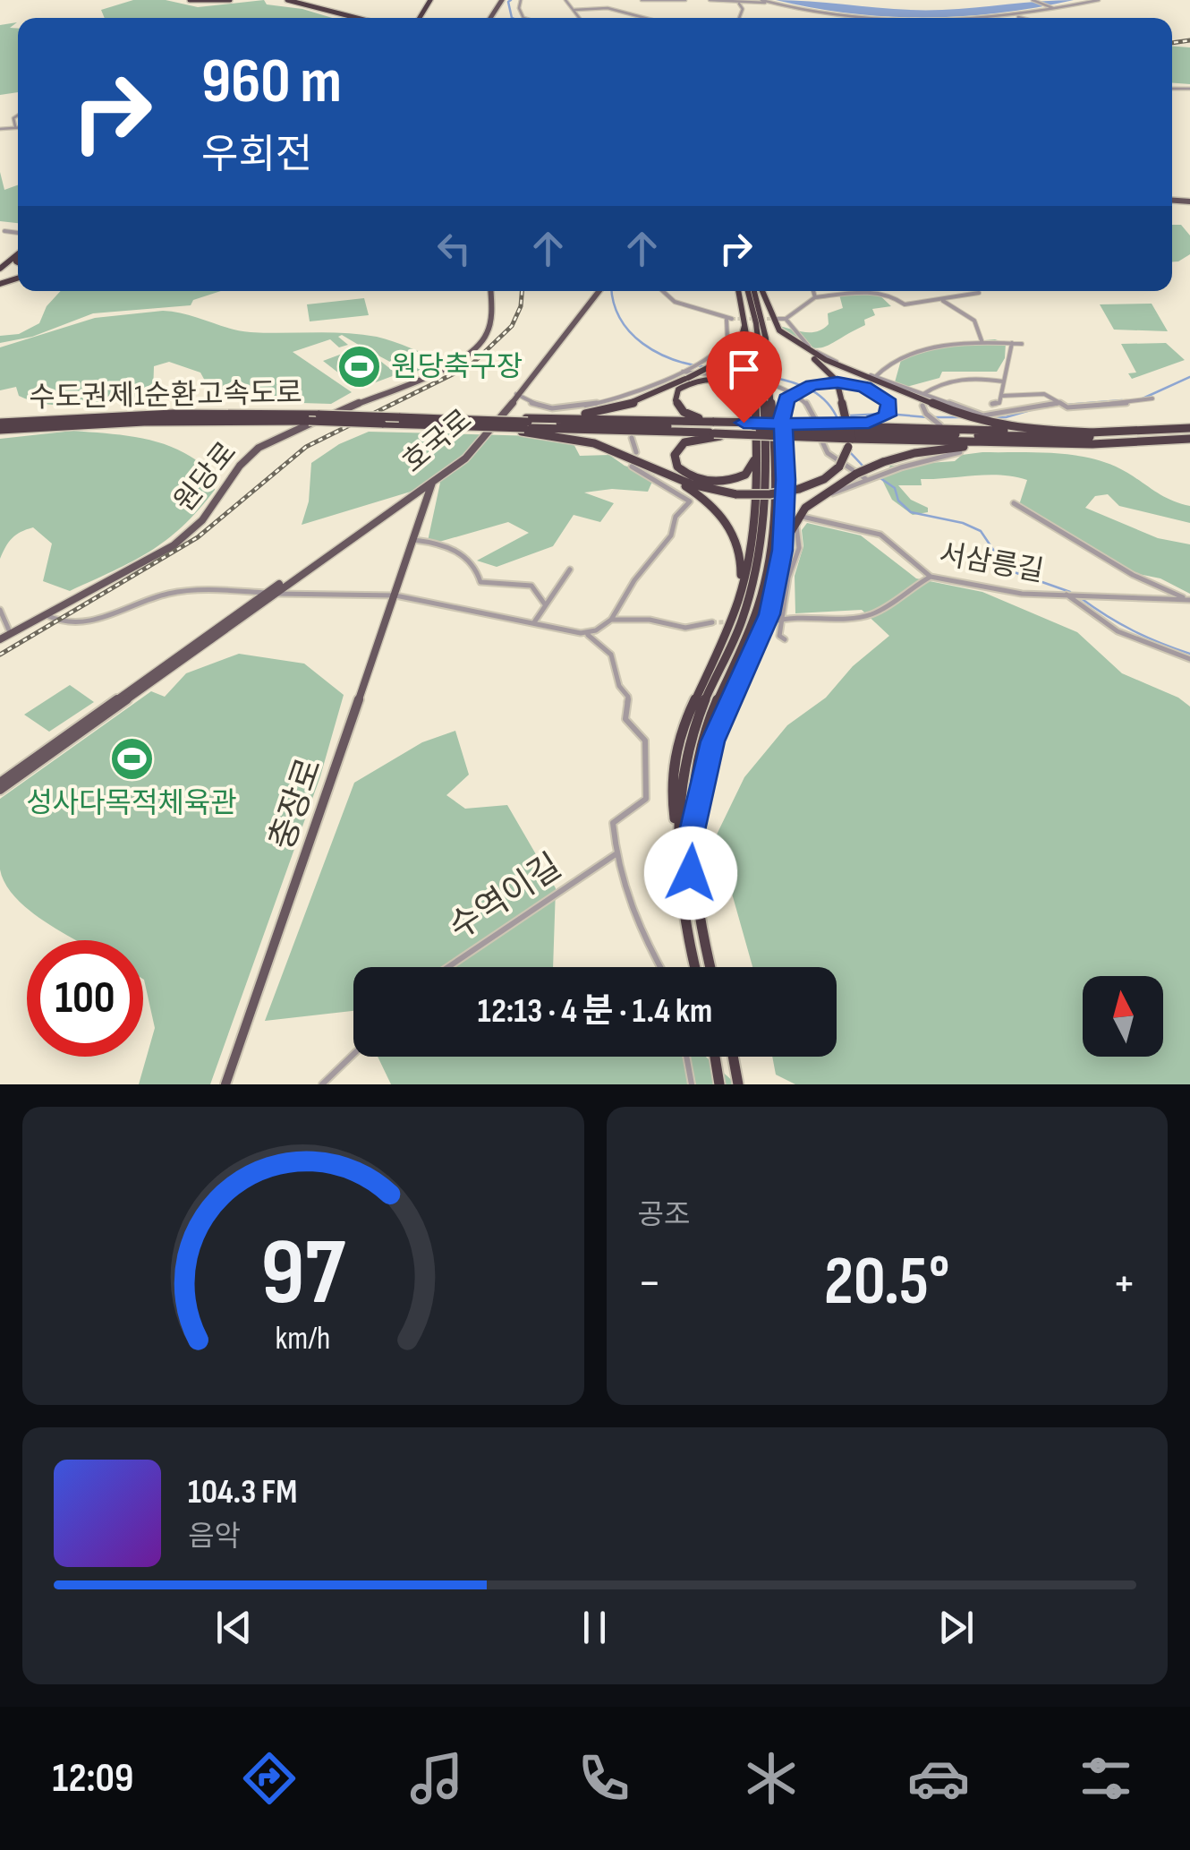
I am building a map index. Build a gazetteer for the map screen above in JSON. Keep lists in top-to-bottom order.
{
  "streets": {
    "highway": ["수도권제1순환고속도로"],
    "main road": ["호국로", "원당로", "충장로"],
    "street": ["서삼릉길", "수역이길"]
  },
  "crossings": [
    ["호국로", "충장로"]
  ],
  "places": {
    "sports": ["원당축구장", "성사다목적체육관"]
  },
  "north": "top",
  "page": {
    "turn": ["960 m", "우회전"],
    "limit": "100",
    "trip": "12:13 · 4 분 · 1.4 km",
    "tile": "공조",
    "heat": ["−", "20.5°", "+"],
    "song": ["104.3 FM", "음악"],
    "tabs": "12:09",
    "gauge": ["97", "km/h"]
  }
}
